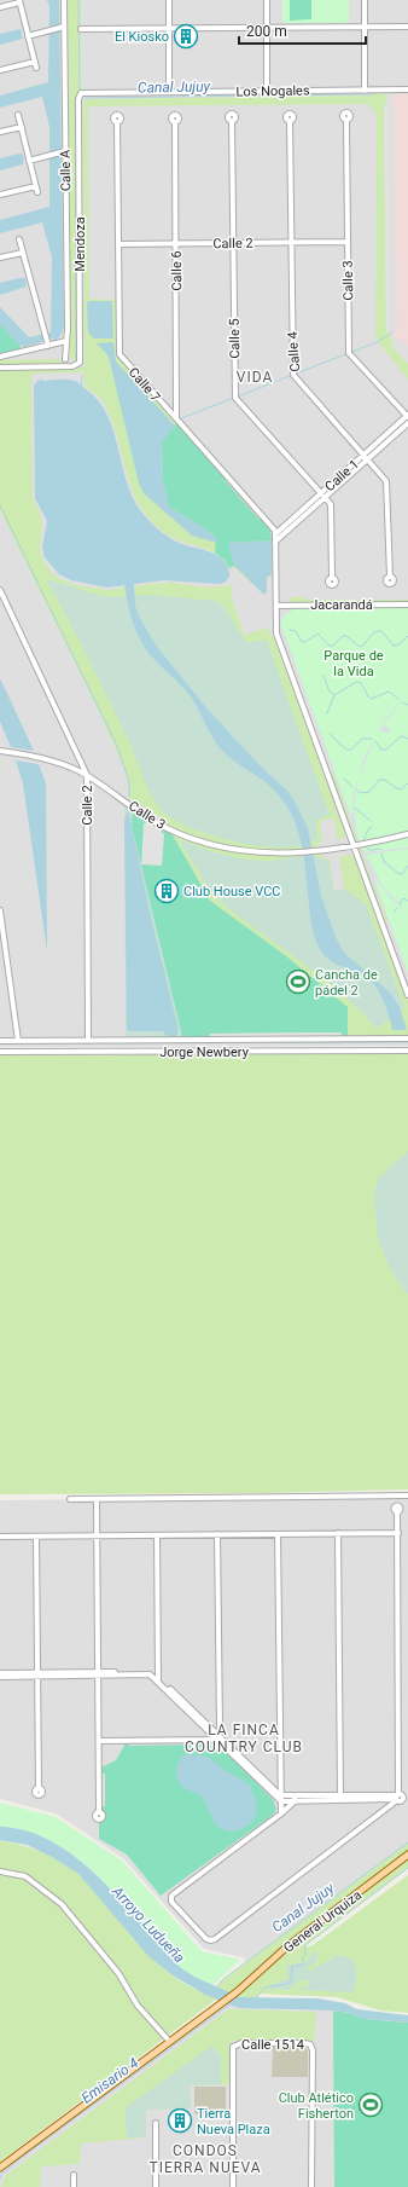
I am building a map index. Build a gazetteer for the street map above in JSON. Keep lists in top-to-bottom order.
{
  "streets": {
    "main road": ["General Urquiza"],
    "street": [
      "Los Nogales",
      "Calle A",
      "Calle 2",
      "Mendoza",
      "Calle 6",
      "Calle 3",
      "Calle 5",
      "Calle 4",
      "Calle 7",
      "Calle 1",
      "Jacarandá",
      "Jorge Newbery",
      "Calle 1514"
    ]
  },
  "crossings": [
    ["Los Nogales", "Mendoza"],
    ["Calle A", "Mendoza"],
    ["Calle 2", "Calle 6"],
    ["Calle 2", "Calle 3"],
    ["Calle 2", "Calle 5"],
    ["Calle 2", "Calle 4"],
    ["Calle 2", "Calle 7"],
    ["Calle 6", "Calle 7"],
    ["Calle 3", "Calle 1"],
    ["Calle 5", "Calle 1"],
    ["Calle 4", "Calle 1"],
    ["Calle 7", "Calle 1"]
  ],
  "districts": ["VIDA", "LA FINCA COUNTRY CLUB", "CONDOS TIERRA NUEVA"],
  "water": ["Canal Jujuy", "Arroyo Ludueña", "Emisario 4"],
  "parks": ["Parque de la Vida"],
  "places": {
    "building": ["El Kiosko", "Club House VCC", "Tierra Nueva Plaza"],
    "sports": ["Cancha de pádel 2", "Club Atlético Fisherton"]
  },
  "scale_bar": "200 m"
}
